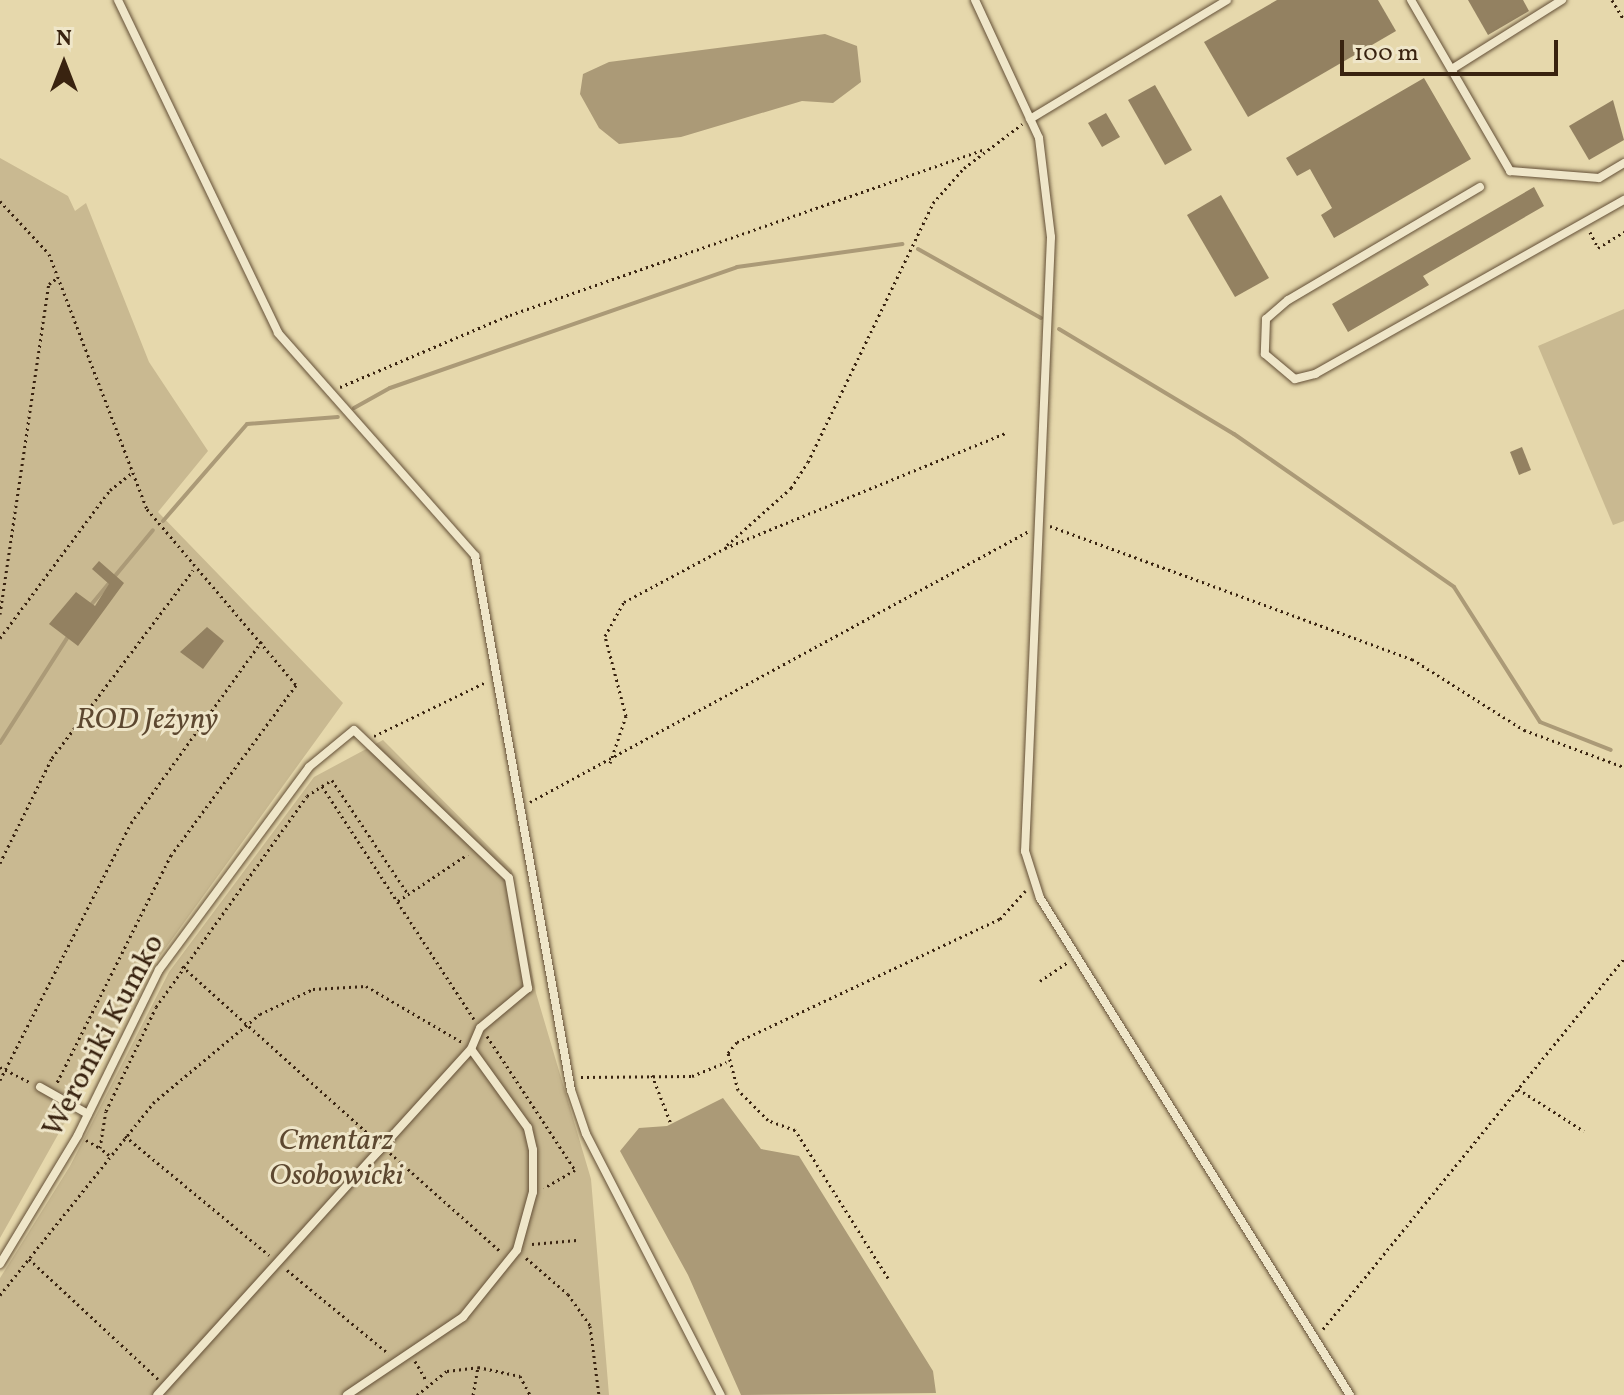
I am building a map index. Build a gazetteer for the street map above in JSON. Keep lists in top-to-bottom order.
{
  "streets": {
    "lane": ["Weroniki Kumko"]
  },
  "parks": ["ROD Jeżyny", "Cmentarz Osobowicki"],
  "scale_bar": "100 m",
  "north": "top"
}
